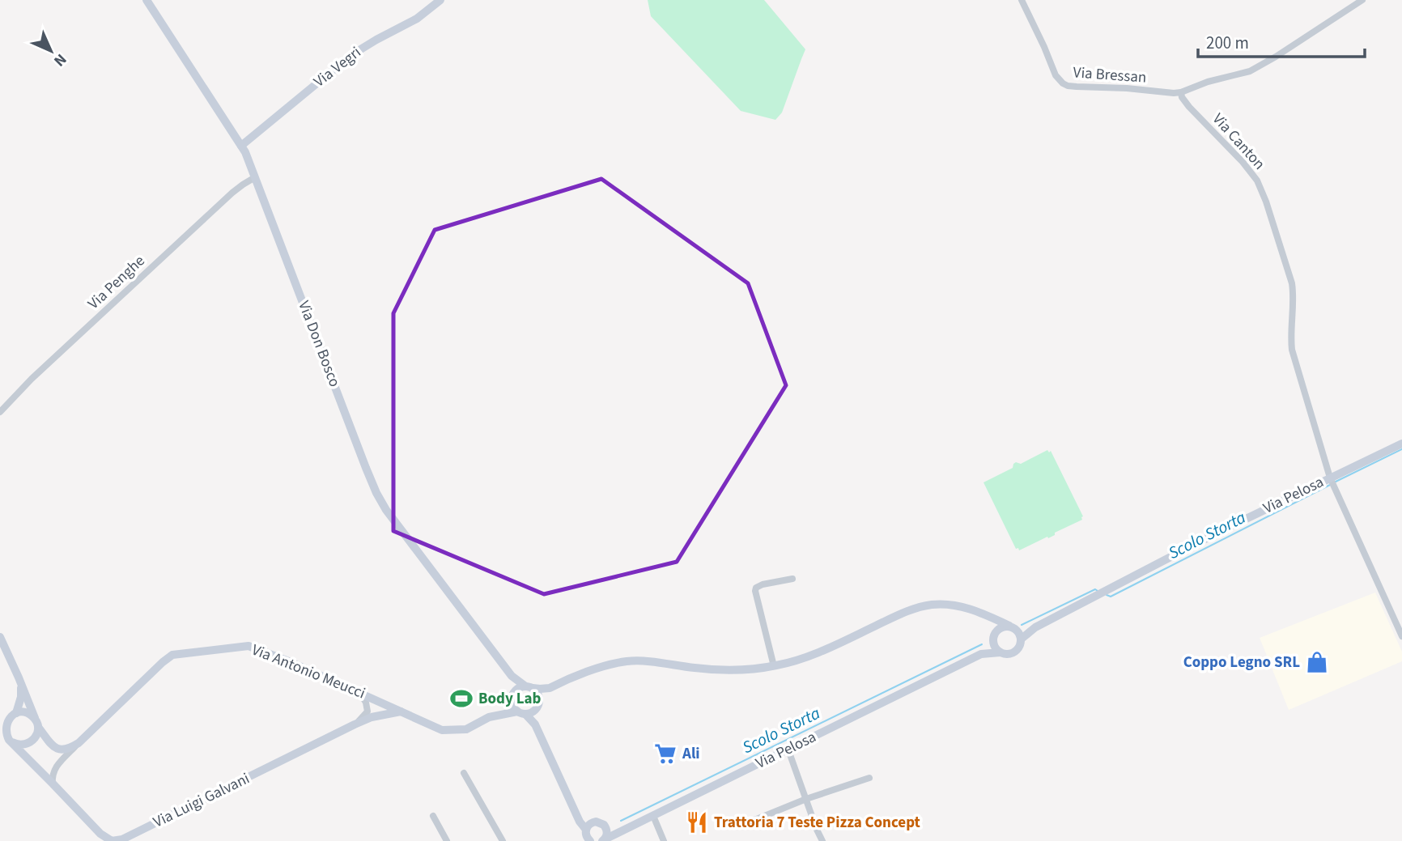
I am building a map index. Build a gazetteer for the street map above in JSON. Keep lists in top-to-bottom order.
{
  "streets": {
    "main road": [
      "Via Vegri",
      "Via Don Bosco",
      "Via Pelosa",
      "Via Antonio Meucci",
      "Via Luigi Galvani"
    ],
    "street": ["Via Bressan", "Via Canton", "Via Penghe"]
  },
  "crossings": [
    ["Via Vegri", "Via Don Bosco"],
    ["Via Bressan", "Via Canton"],
    ["Via Canton", "Via Pelosa"],
    ["Via Penghe", "Via Don Bosco"],
    ["Via Don Bosco", "Via Antonio Meucci"],
    ["Via Antonio Meucci", "Via Luigi Galvani"]
  ],
  "water": ["Scolo Storta"],
  "places": {
    "shop": ["Coppo Legno SRL"],
    "sports": ["Body Lab"],
    "supermarket": ["Ali"],
    "restaurant": ["Trattoria 7 Teste Pizza Concept"]
  },
  "scale_bar": "200 m",
  "north": "bottom right"
}
